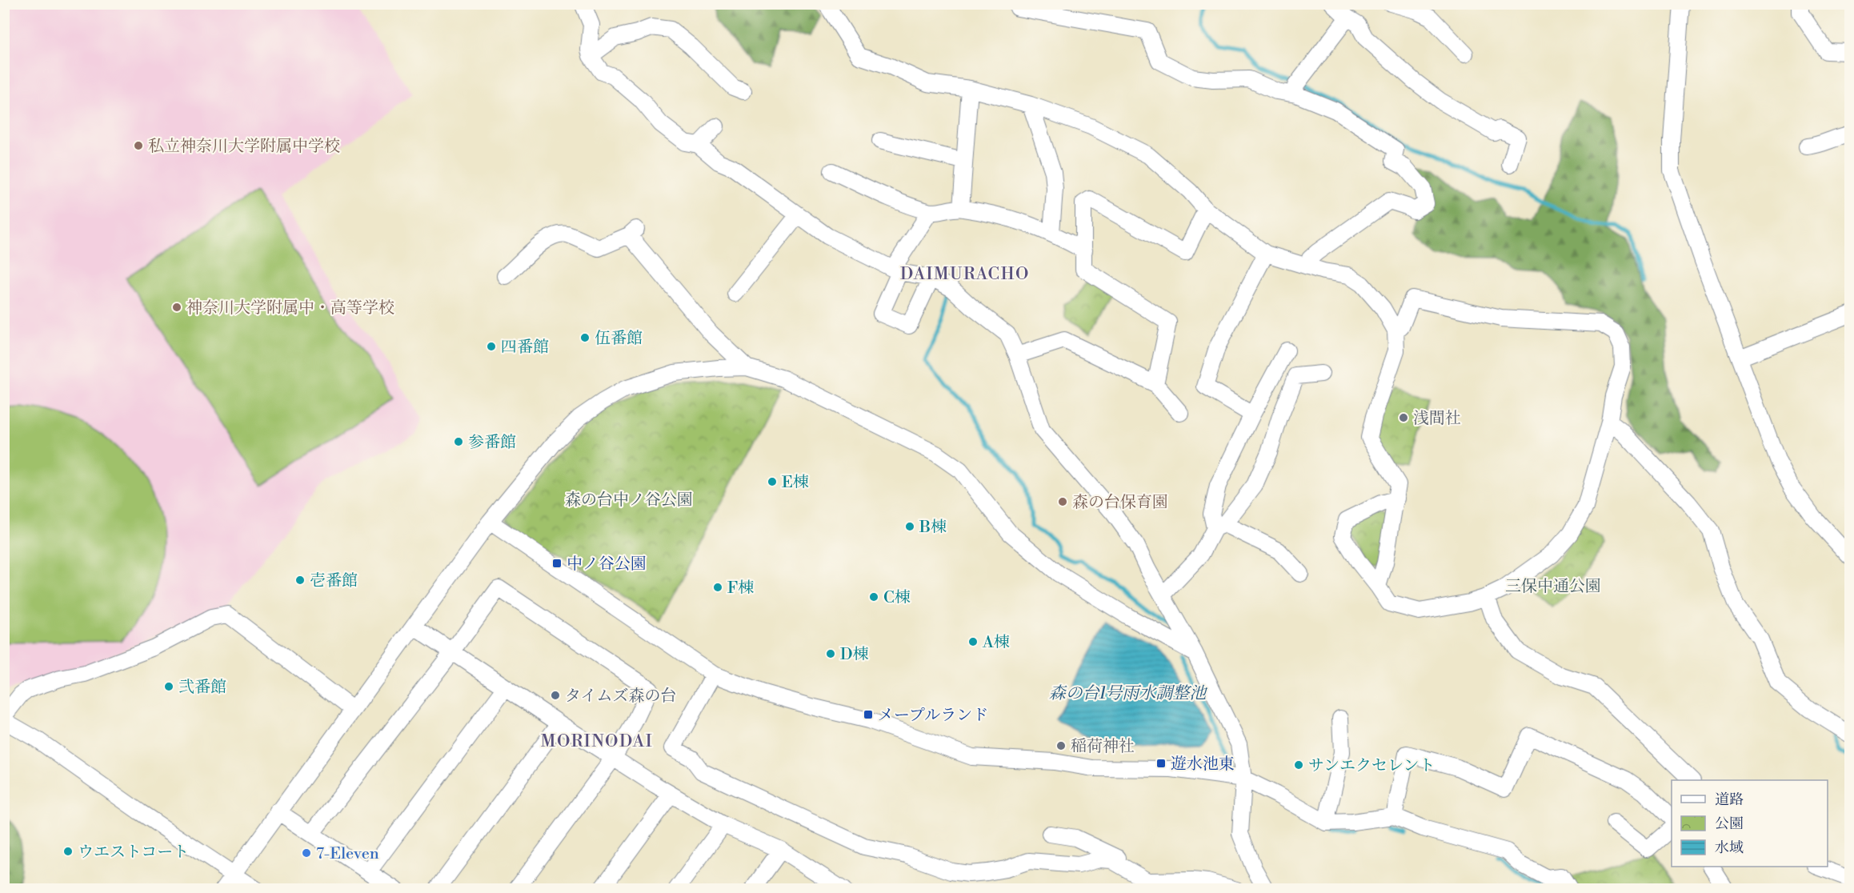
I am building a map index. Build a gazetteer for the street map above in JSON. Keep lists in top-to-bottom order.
{
  "districts": ["DAIMURACHO", "MORINODAI"],
  "water": ["森の台1号雨水調整池"],
  "parks": ["森の台中ノ谷公園", "三保中通公園"],
  "places": {
    "other": [
      "私立神奈川大学附属中学校",
      "神奈川大学附属中・高等学校",
      "伍番館",
      "四番館",
      "浅間社",
      "参番館",
      "E棟",
      "森の台保育園",
      "B棟",
      "壱番館",
      "F棟",
      "C棟",
      "A棟",
      "D棟",
      "弐番館",
      "タイムズ森の台",
      "稲荷神社",
      "サンエクセレント",
      "ウエストコート",
      "7-Eleven"
    ],
    "transit": ["中ノ谷公園", "メープルランド", "遊水池東"]
  },
  "legend": ["道路", "公園", "水域"]
}
